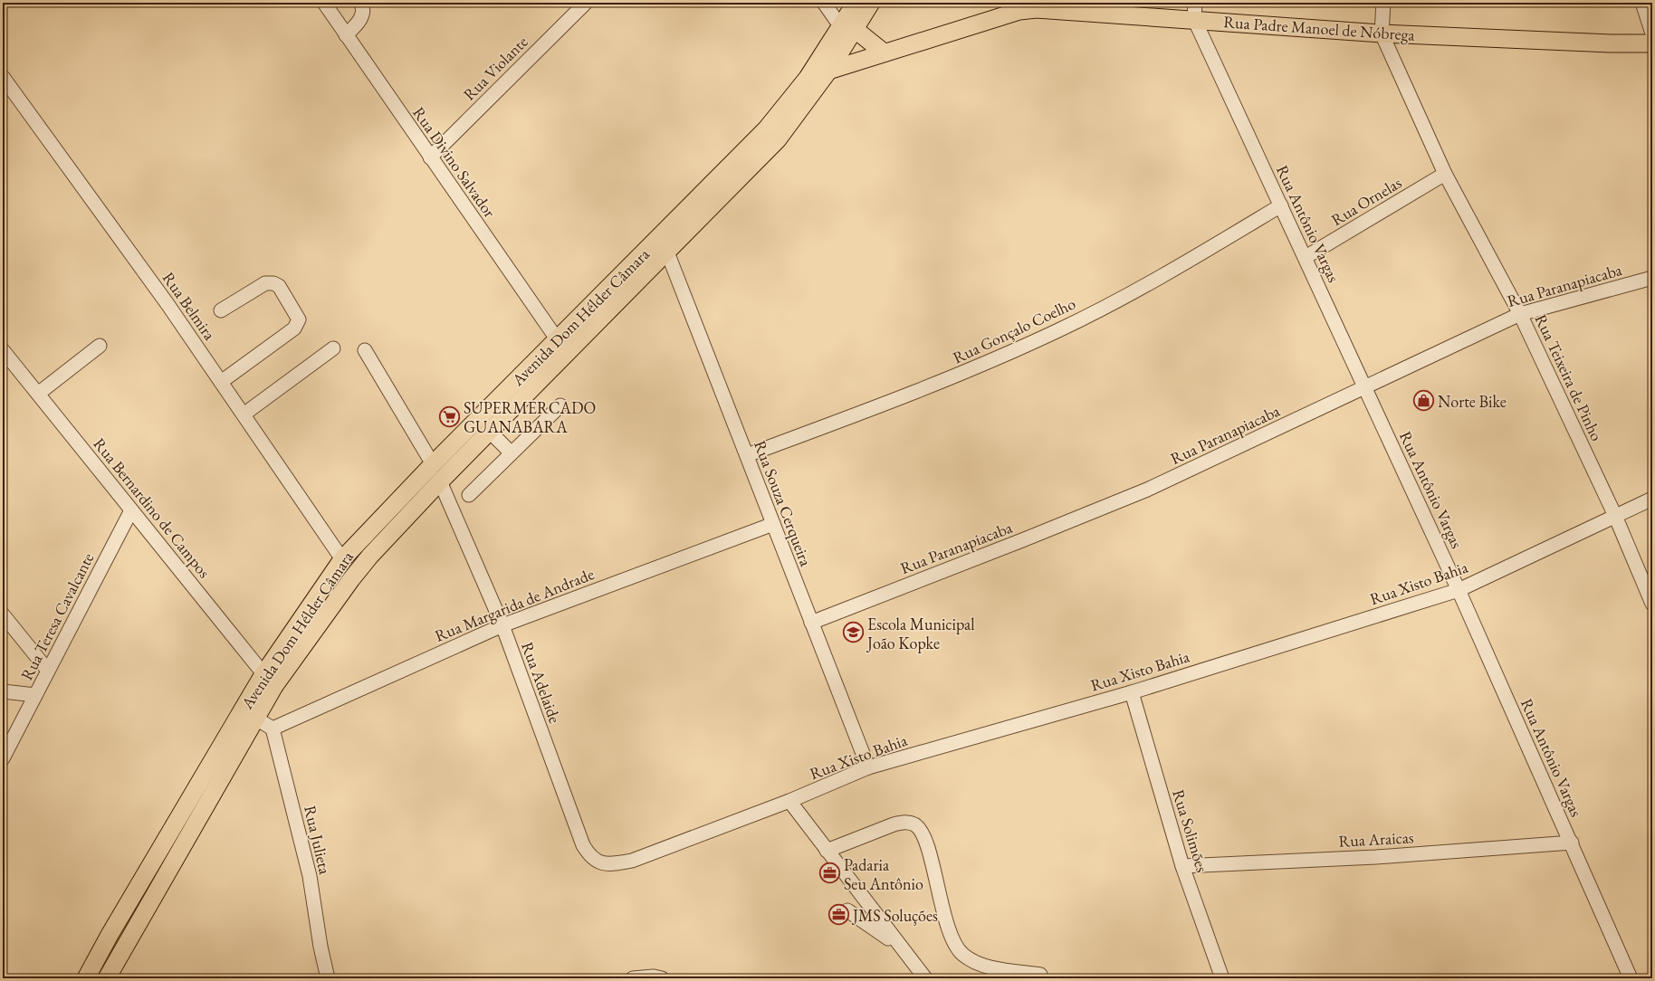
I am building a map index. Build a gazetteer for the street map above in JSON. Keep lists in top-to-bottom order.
{
  "streets": {
    "main road": ["Rua Padre Manoel de Nóbrega", "Avenida Dom Hélder Câmara"],
    "street": [
      "Rua Violante",
      "Rua Divino Salvador",
      "Rua Ornelas",
      "Rua Antônio Vargas",
      "Rua Paranapiacaba",
      "Rua Belmira",
      "Rua Gonçalo Coelho",
      "Rua Teixeira de Pinho",
      "Rua Souza Cerqueira",
      "Rua Bernardino de Campos",
      "Rua Xisto Bahia",
      "Rua Margarida de Andrade",
      "Rua Teresa Cavalcante",
      "Rua Adelaide",
      "Rua Solimões",
      "Rua Araicas",
      "Rua Julieta"
    ]
  },
  "crossings": [
    ["Rua Padre Manoel de Nóbrega", "Rua Antônio Vargas"],
    ["Rua Padre Manoel de Nóbrega", "Avenida Dom Hélder Câmara"],
    ["Rua Padre Manoel de Nóbrega", "Rua Teixeira de Pinho"],
    ["Rua Violante", "Rua Divino Salvador"],
    ["Rua Divino Salvador", "Avenida Dom Hélder Câmara"],
    ["Rua Ornelas", "Rua Antônio Vargas"],
    ["Rua Ornelas", "Rua Teixeira de Pinho"],
    ["Rua Antônio Vargas", "Rua Paranapiacaba"],
    ["Rua Antônio Vargas", "Rua Gonçalo Coelho"],
    ["Rua Antônio Vargas", "Rua Xisto Bahia"],
    ["Rua Antônio Vargas", "Rua Araicas"],
    ["Rua Paranapiacaba", "Rua Teixeira de Pinho"],
    ["Rua Paranapiacaba", "Rua Souza Cerqueira"],
    ["Rua Belmira", "Avenida Dom Hélder Câmara"],
    ["Avenida Dom Hélder Câmara", "Rua Souza Cerqueira"],
    ["Avenida Dom Hélder Câmara", "Rua Bernardino de Campos"],
    ["Avenida Dom Hélder Câmara", "Rua Adelaide"],
    ["Rua Gonçalo Coelho", "Rua Souza Cerqueira"],
    ["Rua Teixeira de Pinho", "Rua Xisto Bahia"],
    ["Rua Souza Cerqueira", "Rua Xisto Bahia"],
    ["Rua Souza Cerqueira", "Rua Margarida de Andrade"],
    ["Rua Bernardino de Campos", "Rua Teresa Cavalcante"],
    ["Rua Xisto Bahia", "Rua Adelaide"],
    ["Rua Xisto Bahia", "Rua Solimões"],
    ["Rua Margarida de Andrade", "Rua Adelaide"],
    ["Rua Margarida de Andrade", "Rua Julieta"],
    ["Rua Solimões", "Rua Araicas"]
  ],
  "places": {
    "shop": ["Norte Bike"],
    "supermarket": ["SUPERMERCADO GUANABARA"],
    "school or university": ["Escola Municipal João Kopke"],
    "office": ["Padaria Seu Antônio", "JMS Soluções"]
  }
}
